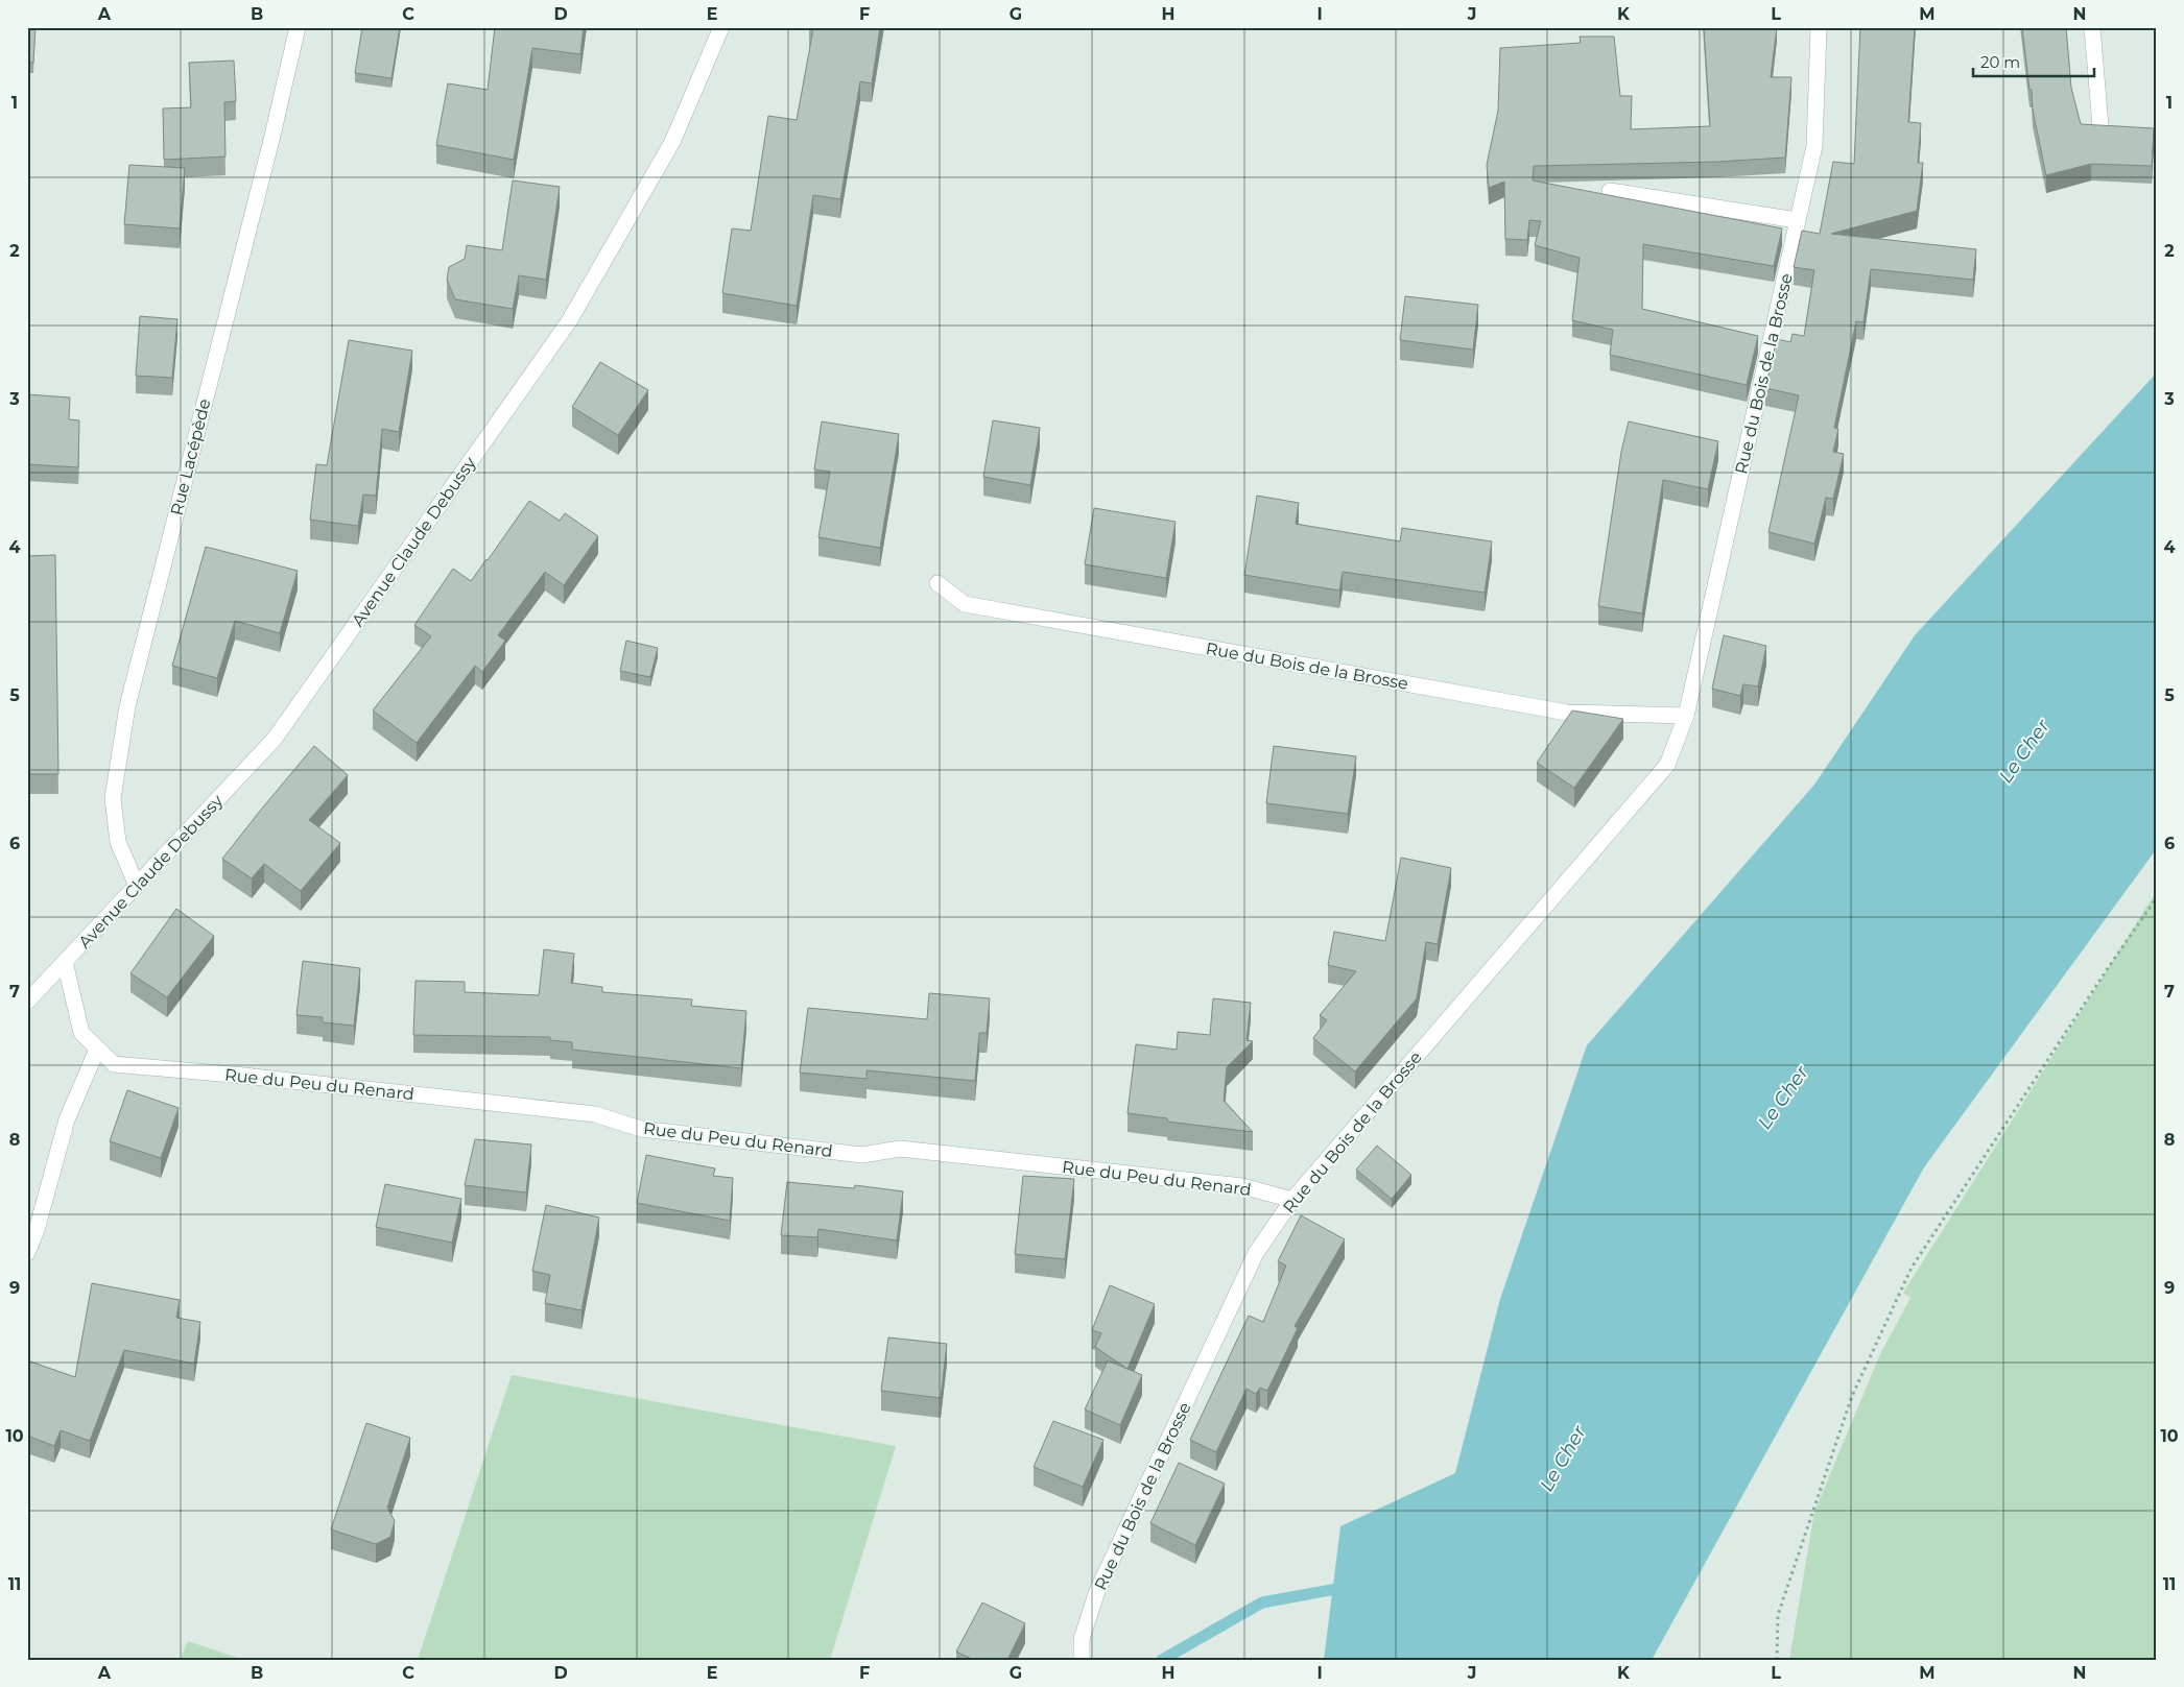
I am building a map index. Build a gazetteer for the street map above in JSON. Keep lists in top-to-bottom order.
{
  "streets": {
    "street": [
      "Rue du Bois de la Brosse",
      "Rue Lacépède",
      "Avenue Claude Debussy",
      "Rue du Peu du Renard"
    ]
  },
  "crossings": [
    ["Rue du Bois de la Brosse", "Rue du Peu du Renard"],
    ["Rue Lacépède", "Avenue Claude Debussy"],
    ["Avenue Claude Debussy", "Rue du Peu du Renard"]
  ],
  "water": ["Le Cher"],
  "scale_bar": "20 m",
  "grid": {
    "columns": [
      "A",
      "B",
      "C",
      "D",
      "E",
      "F",
      "G",
      "H",
      "I",
      "J",
      "K",
      "L",
      "M",
      "N"
    ],
    "rows": [
      "1",
      "2",
      "3",
      "4",
      "5",
      "6",
      "7",
      "8",
      "9",
      "10",
      "11"
    ]
  }
}
